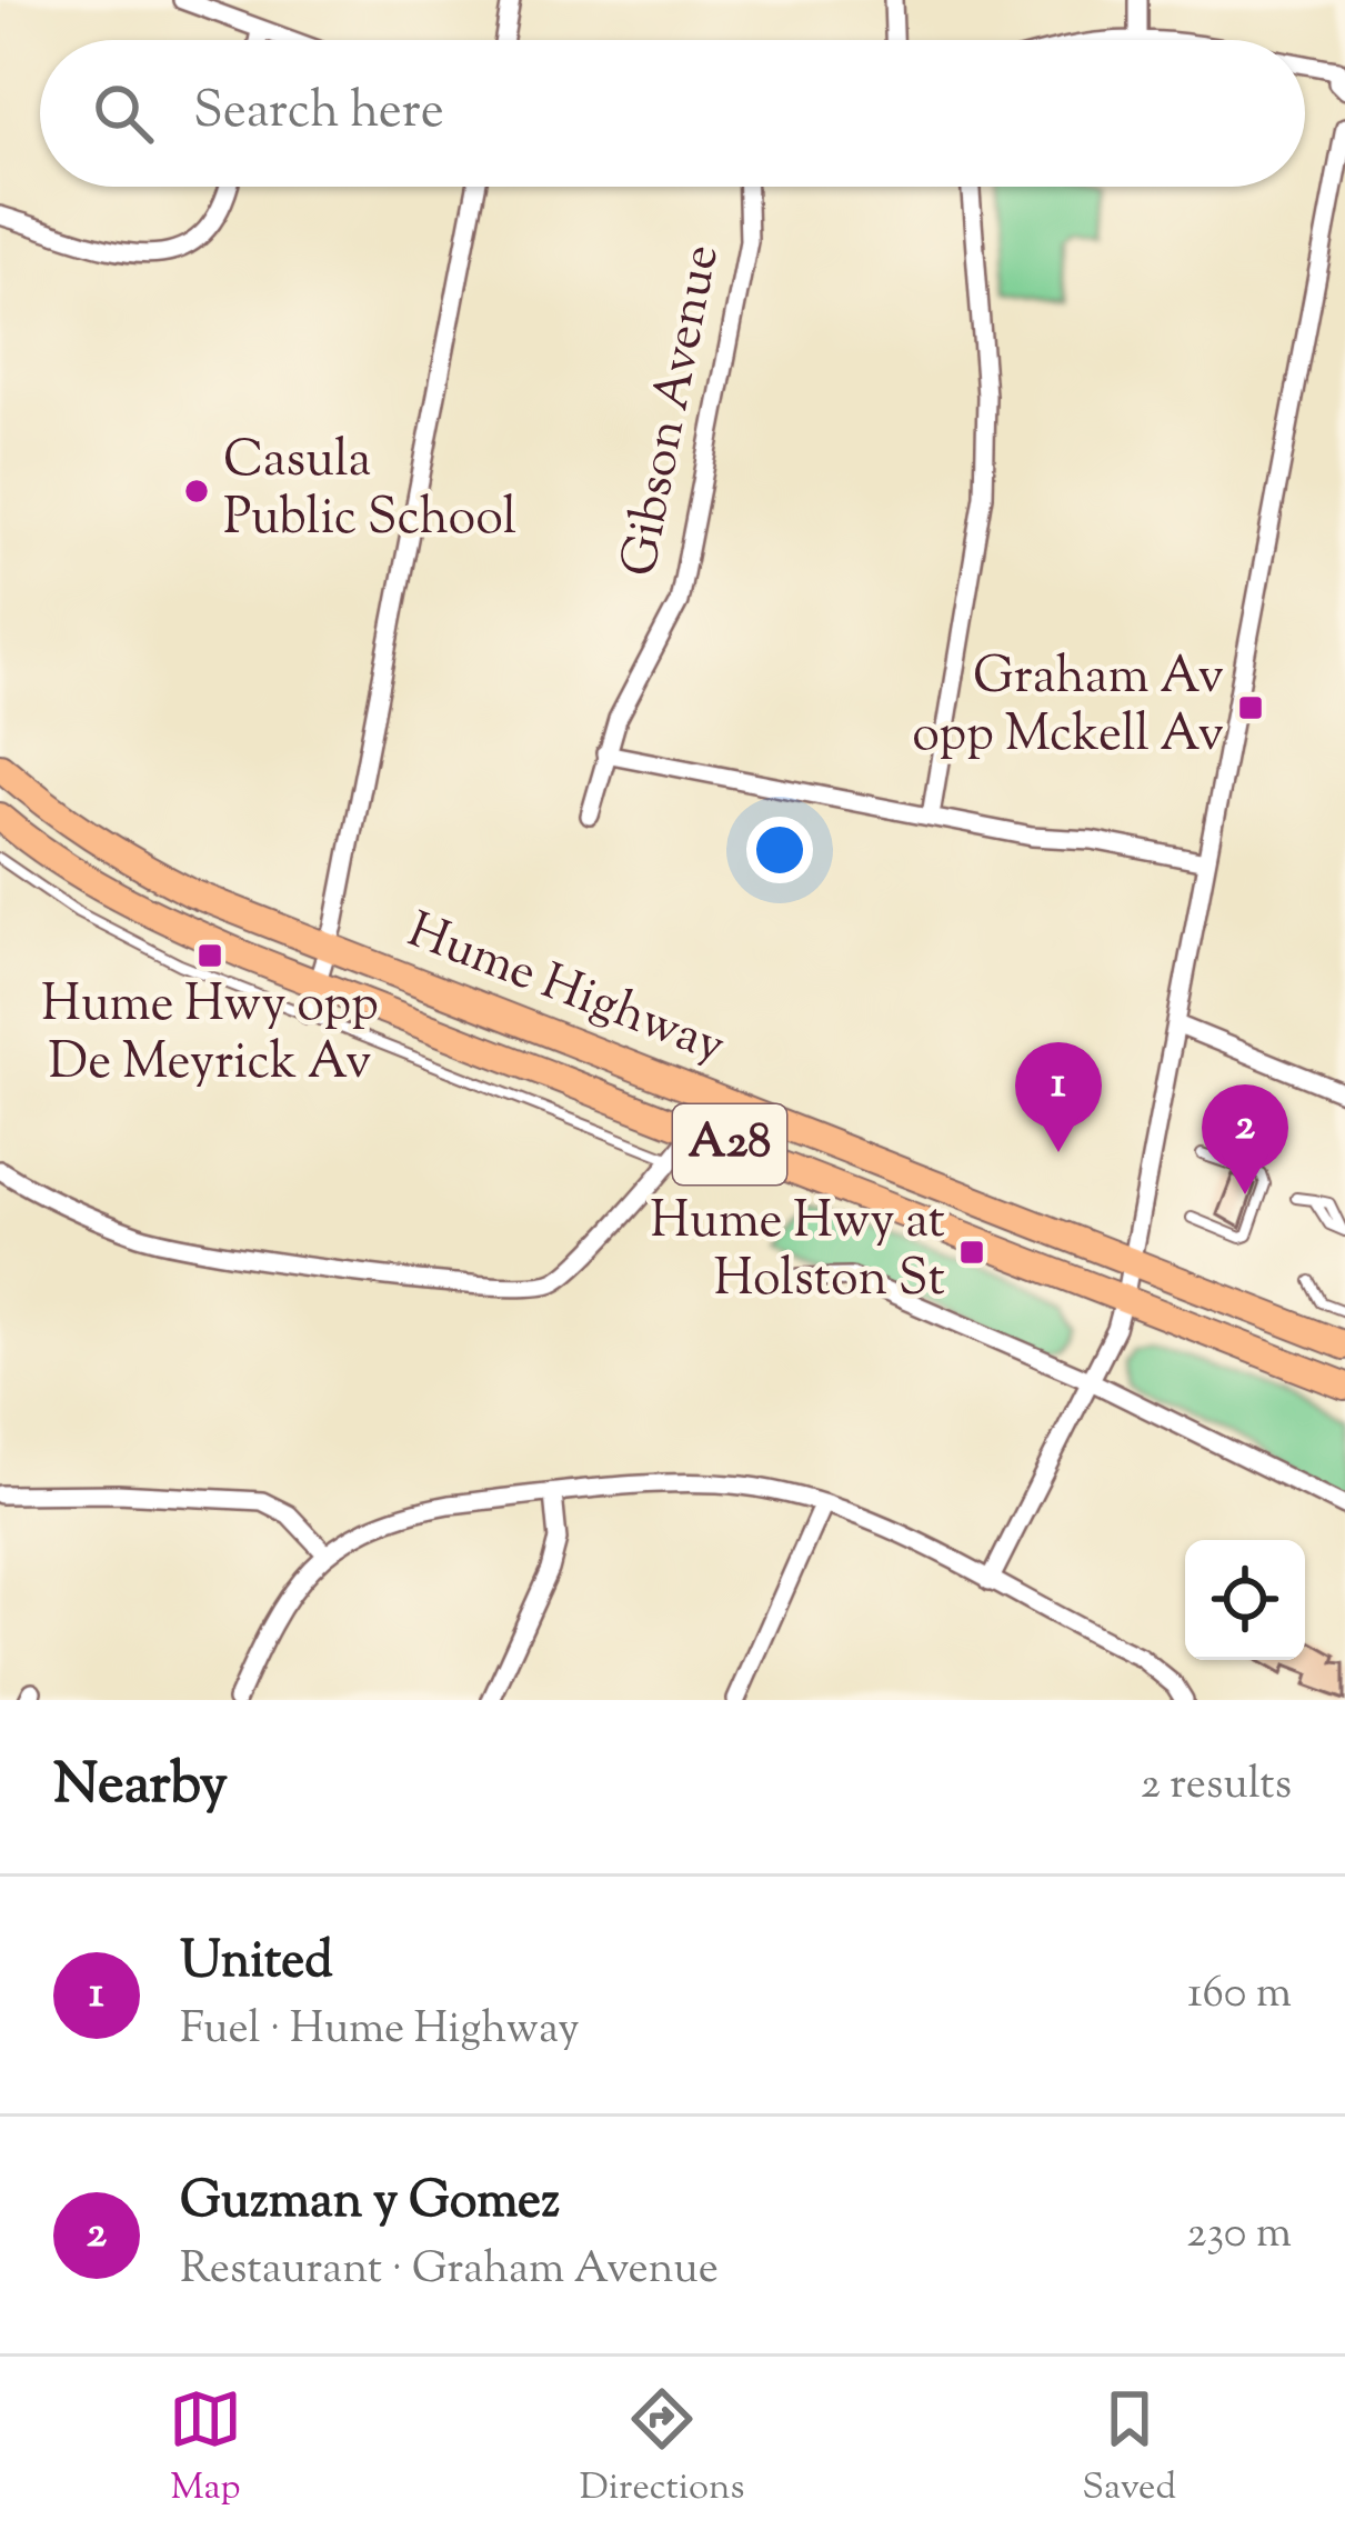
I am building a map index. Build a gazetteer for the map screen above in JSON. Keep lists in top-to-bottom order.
{
  "streets": {
    "highway": ["Hume Highway", "A28"],
    "street": ["Gibson Avenue"]
  },
  "places": {
    "other": ["Casula Public School"],
    "transit": ["Graham Av opp Mckell Av", "Hume Hwy opp De Meyrick Av", "Hume Hwy at Holston St"]
  },
  "page": {
    "search": "Search here",
    "pins": ["1", "2"],
    "heading": ["Nearby", "2 results"],
    "list": [
      {
        "mark": "1",
        "name": "United",
        "note": "Fuel · Hume Highway",
        "value": "160 m"
      },
      {
        "mark": "2",
        "name": "Guzman y Gomez",
        "note": "Restaurant · Graham Avenue",
        "value": "230 m"
      }
    ],
    "nav": ["Map", "Directions", "Saved"]
  }
}
